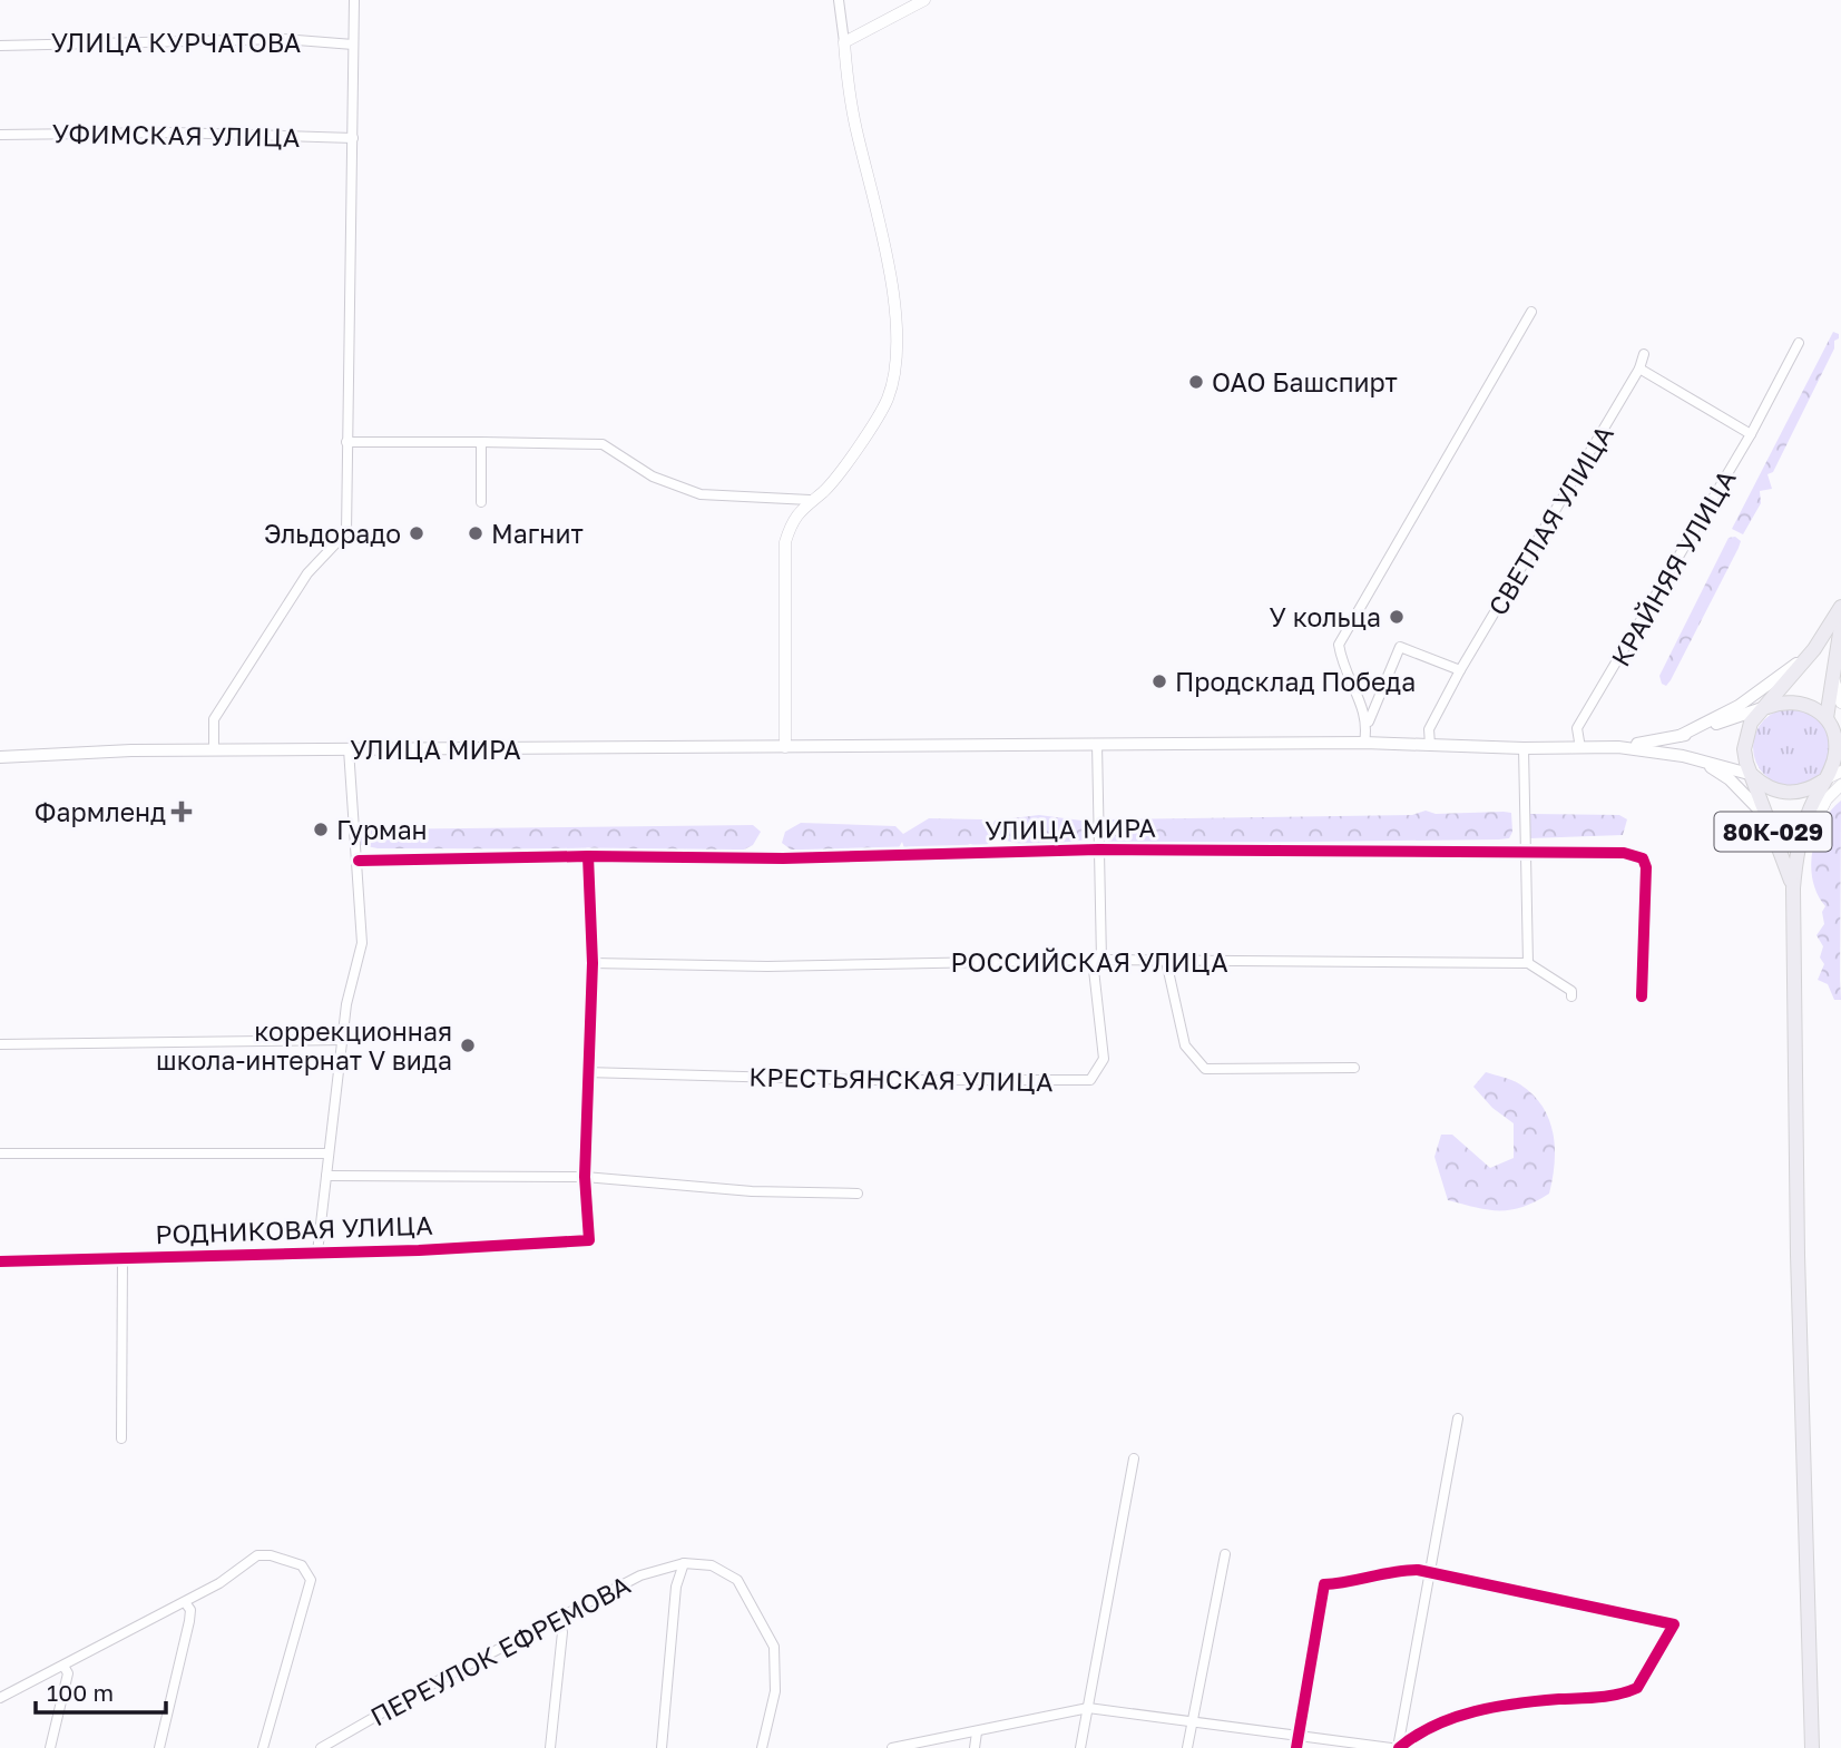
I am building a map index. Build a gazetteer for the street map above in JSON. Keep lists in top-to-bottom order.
{
  "streets": {
    "main road": ["УЛИЦА МИРА", "80К-029"],
    "street": [
      "УЛИЦА КУРЧАТОВА",
      "УФИМСКАЯ УЛИЦА",
      "СВЕТЛАЯ УЛИЦА",
      "КРАЙНЯЯ УЛИЦА",
      "РОССИЙСКАЯ УЛИЦА",
      "КРЕСТЬЯНСКАЯ УЛИЦА",
      "РОДНИКОВАЯ УЛИЦА",
      "ПЕРЕУЛОК ЕФРЕМОВА"
    ]
  },
  "crossings": [
    ["СВЕТЛАЯ УЛИЦА", "УЛИЦА МИРА"],
    ["КРАЙНЯЯ УЛИЦА", "УЛИЦА МИРА"],
    ["РОССИЙСКАЯ УЛИЦА", "КРЕСТЬЯНСКАЯ УЛИЦА"]
  ],
  "places": {
    "other": [
      "ОАО Башспирт",
      "Эльдорадо",
      "Магнит",
      "У кольца",
      "Продсклад Победа",
      "Гурман",
      "коррекционная школа-интернат V вида"
    ],
    "health": ["Фармленд"]
  },
  "scale_bar": "100 m"
}
